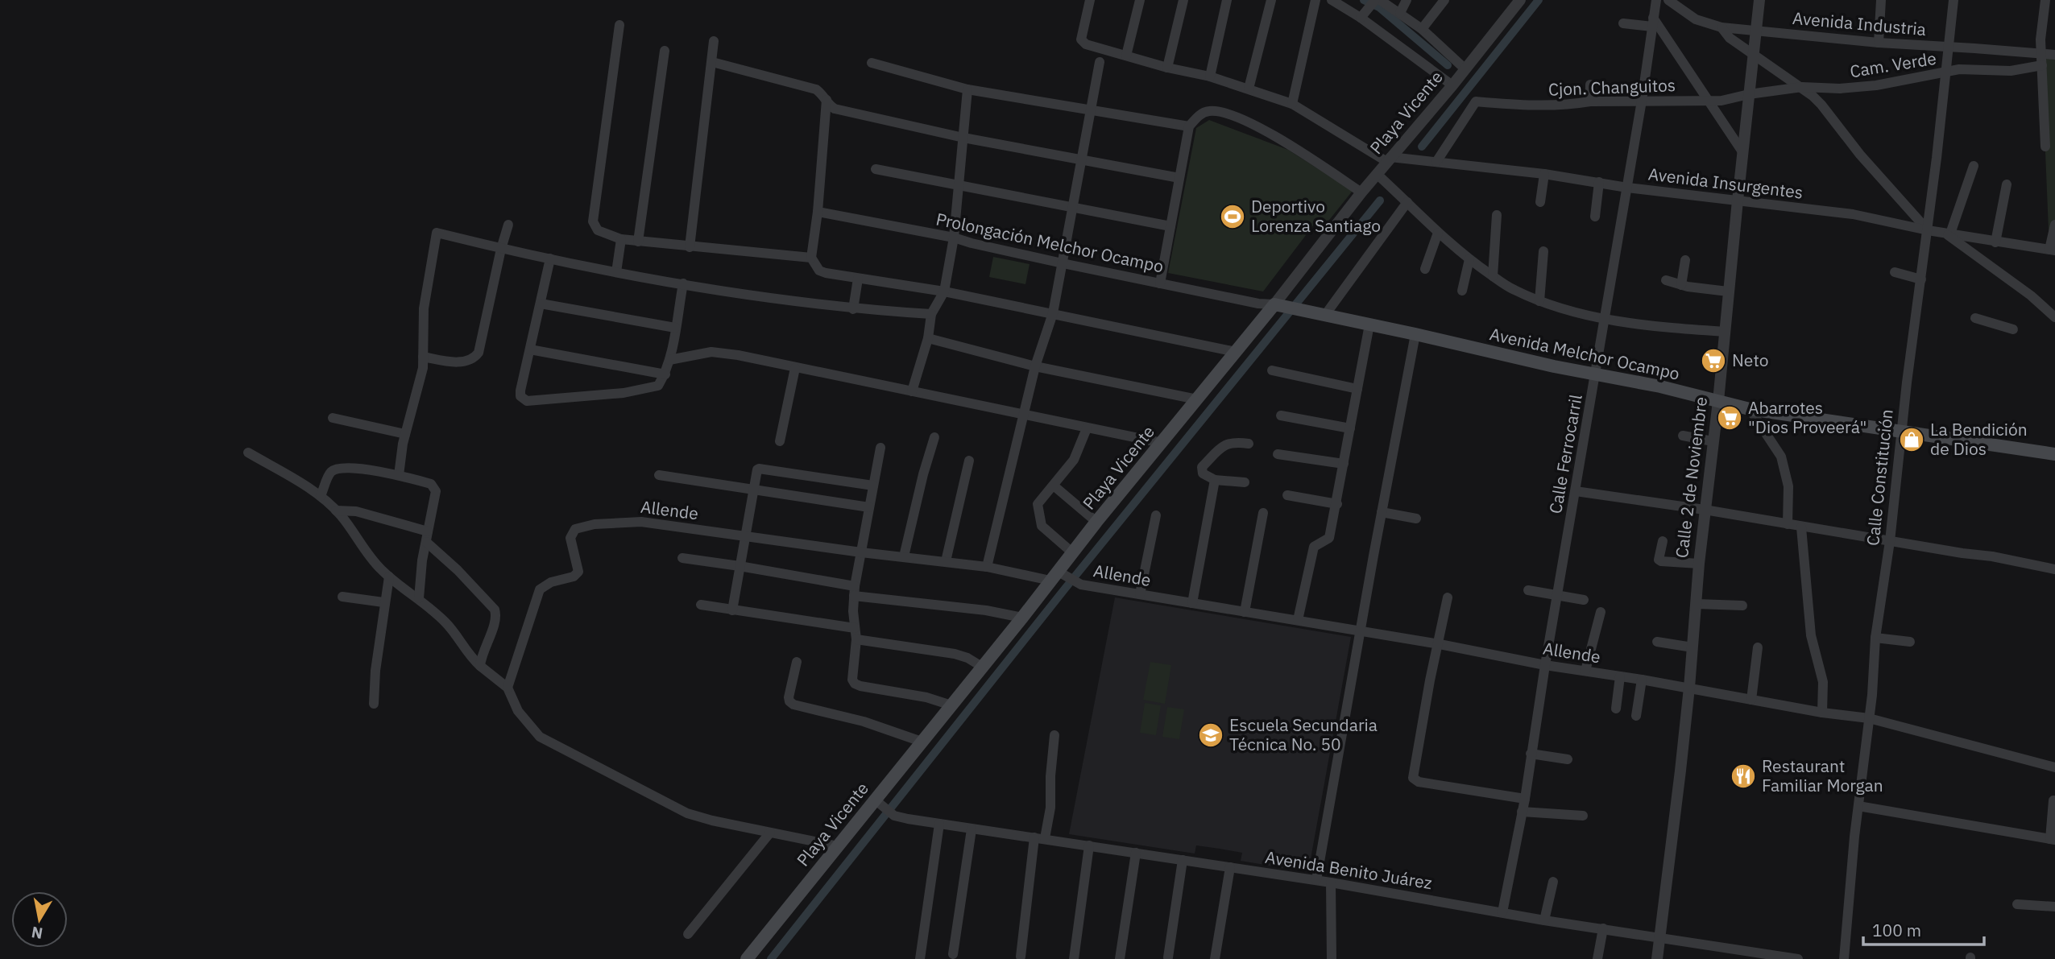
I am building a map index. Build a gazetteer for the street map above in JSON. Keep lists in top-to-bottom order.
{
  "streets": {
    "main road": ["Playa Vicente", "Avenida Melchor Ocampo"],
    "street": [
      "Avenida Industria",
      "Cam. Verde",
      "Cjon. Changuitos",
      "Avenida Insurgentes",
      "Prolongación Melchor Ocampo",
      "Calle Ferrocarril",
      "Calle 2 de Noviembre",
      "Calle Constitución",
      "Allende",
      "Avenida Benito Juárez"
    ]
  },
  "crossings": [
    ["Avenida Industria", "Calle 2 de Noviembre"],
    ["Avenida Industria", "Calle Constitución"],
    ["Cam. Verde", "Cjon. Changuitos"],
    ["Cam. Verde", "Calle 2 de Noviembre"],
    ["Cam. Verde", "Calle Constitución"],
    ["Cjon. Changuitos", "Avenida Insurgentes"],
    ["Cjon. Changuitos", "Calle Ferrocarril"],
    ["Cjon. Changuitos", "Calle 2 de Noviembre"],
    ["Playa Vicente", "Avenida Insurgentes"],
    ["Playa Vicente", "Prolongación Melchor Ocampo"],
    ["Playa Vicente", "Avenida Melchor Ocampo"],
    ["Playa Vicente", "Allende"],
    ["Playa Vicente", "Avenida Benito Juárez"],
    ["Avenida Insurgentes", "Calle Ferrocarril"],
    ["Avenida Insurgentes", "Calle 2 de Noviembre"],
    ["Avenida Insurgentes", "Calle Constitución"],
    ["Prolongación Melchor Ocampo", "Avenida Melchor Ocampo"],
    ["Avenida Melchor Ocampo", "Calle Ferrocarril"],
    ["Avenida Melchor Ocampo", "Calle 2 de Noviembre"],
    ["Avenida Melchor Ocampo", "Calle Constitución"],
    ["Calle Ferrocarril", "Allende"],
    ["Calle Ferrocarril", "Avenida Benito Juárez"],
    ["Calle 2 de Noviembre", "Allende"],
    ["Calle 2 de Noviembre", "Avenida Benito Juárez"],
    ["Calle Constitución", "Allende"]
  ],
  "places": {
    "sports": ["Deportivo Lorenza Santiago"],
    "supermarket": ["Neto", "Abarrotes \"Dios Proveerá\""],
    "shop": ["La Bendición de Dios"],
    "school or university": ["Escuela Secundaria Técnica No. 50"],
    "restaurant": ["Restaurant Familiar Morgan"]
  },
  "scale_bar": "100 m",
  "north": "bottom"
}
